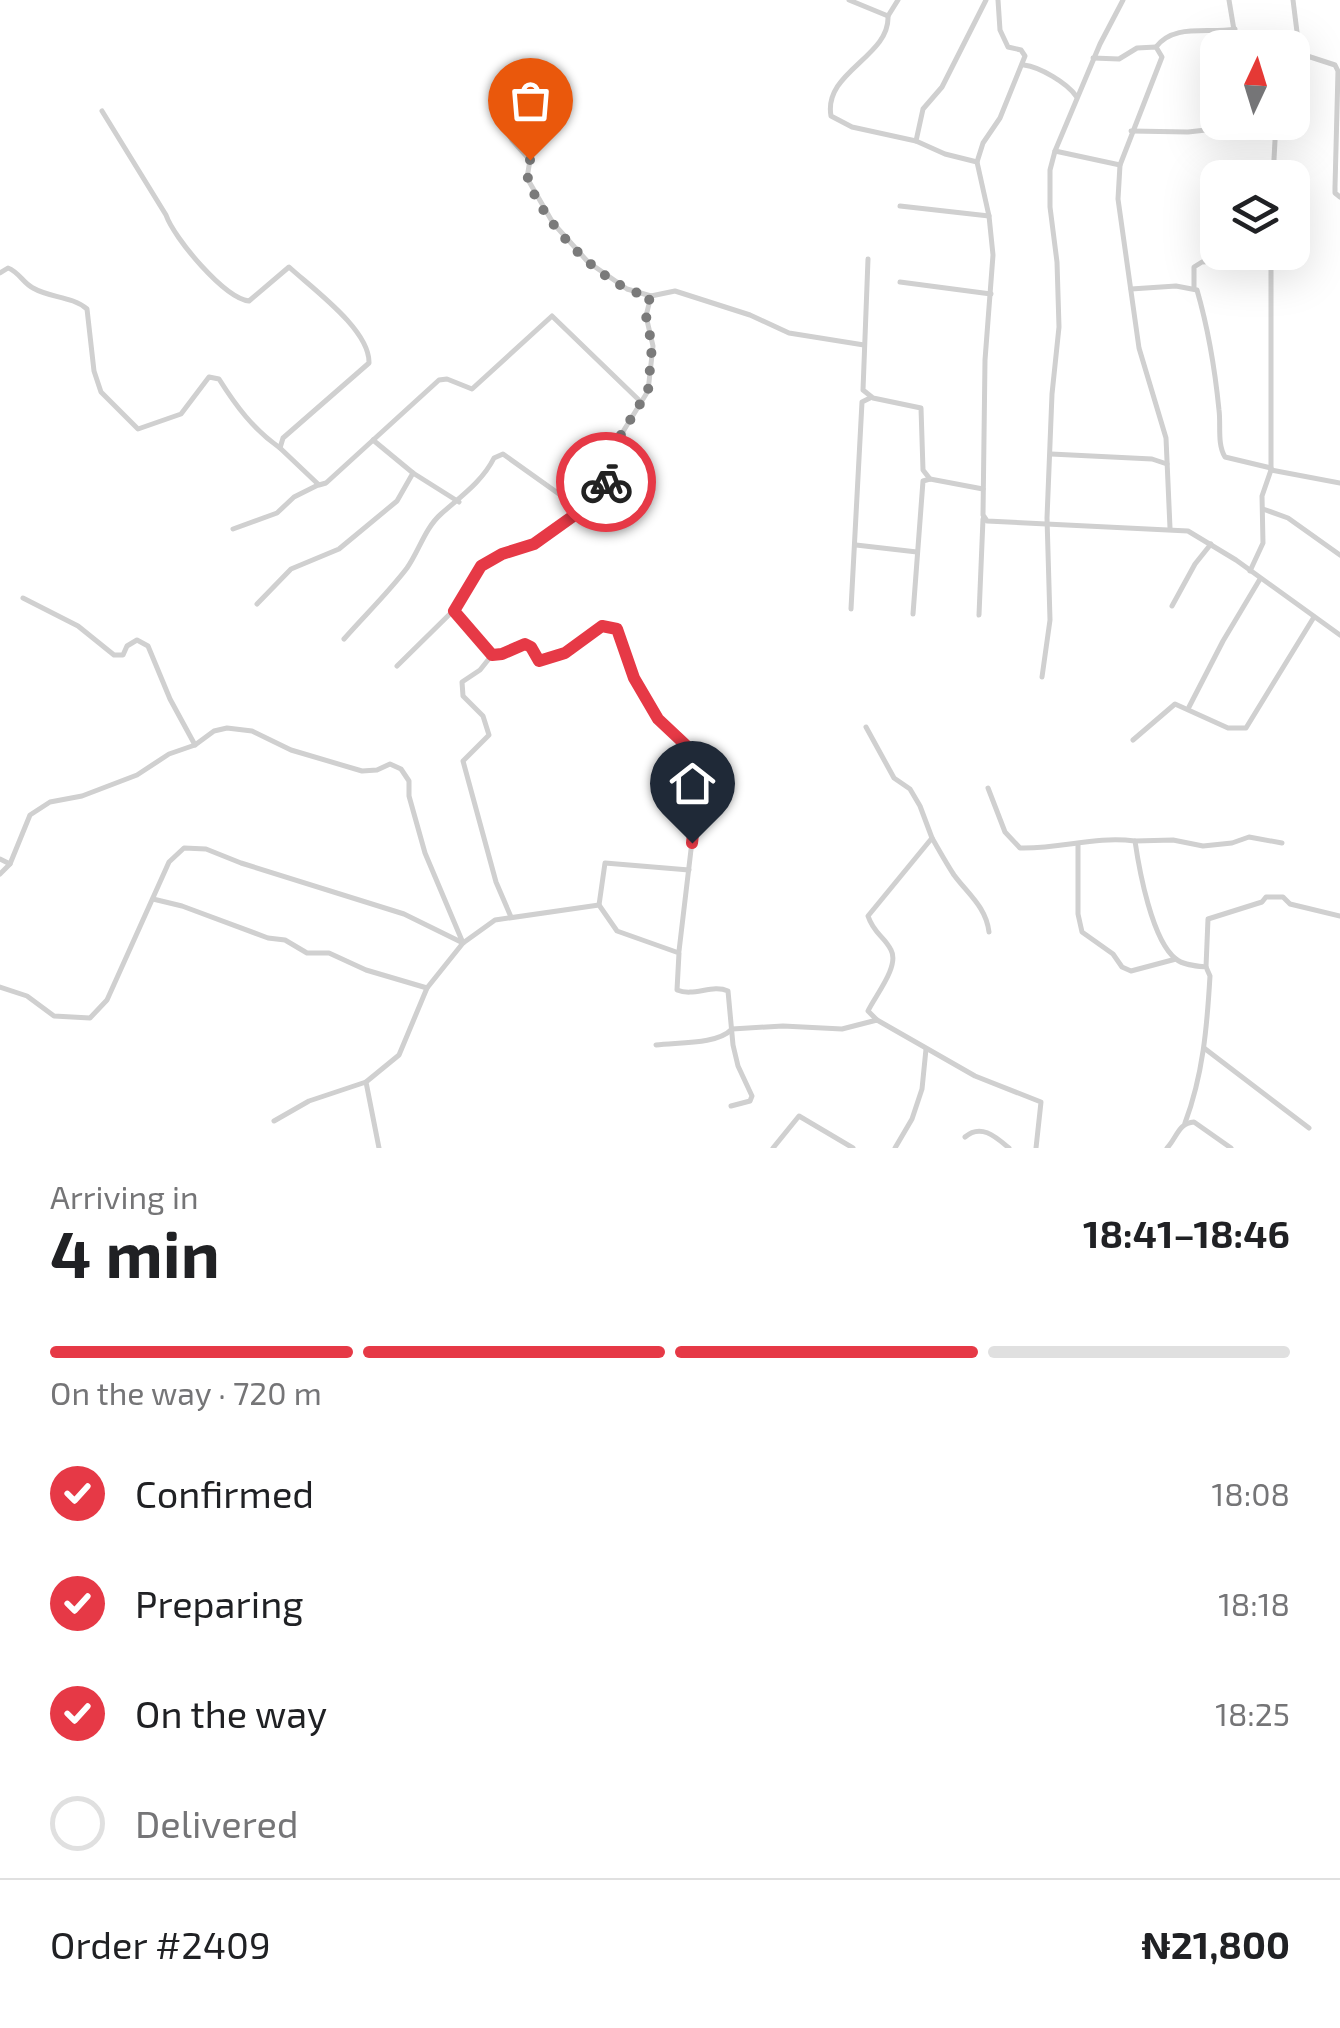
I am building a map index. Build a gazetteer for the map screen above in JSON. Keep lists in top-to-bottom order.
{
  "north": "top",
  "page": {
    "heading": ["4 min", "Arriving in", "18:41–18:46"],
    "panel": ["Order #2409", "₦21,800"],
    "bar": "On the way · 720 m",
    "list": [
      ["Confirmed", "18:08"],
      ["Preparing", "18:18"],
      ["On the way", "18:25"],
      "Delivered"
    ]
  }
}
